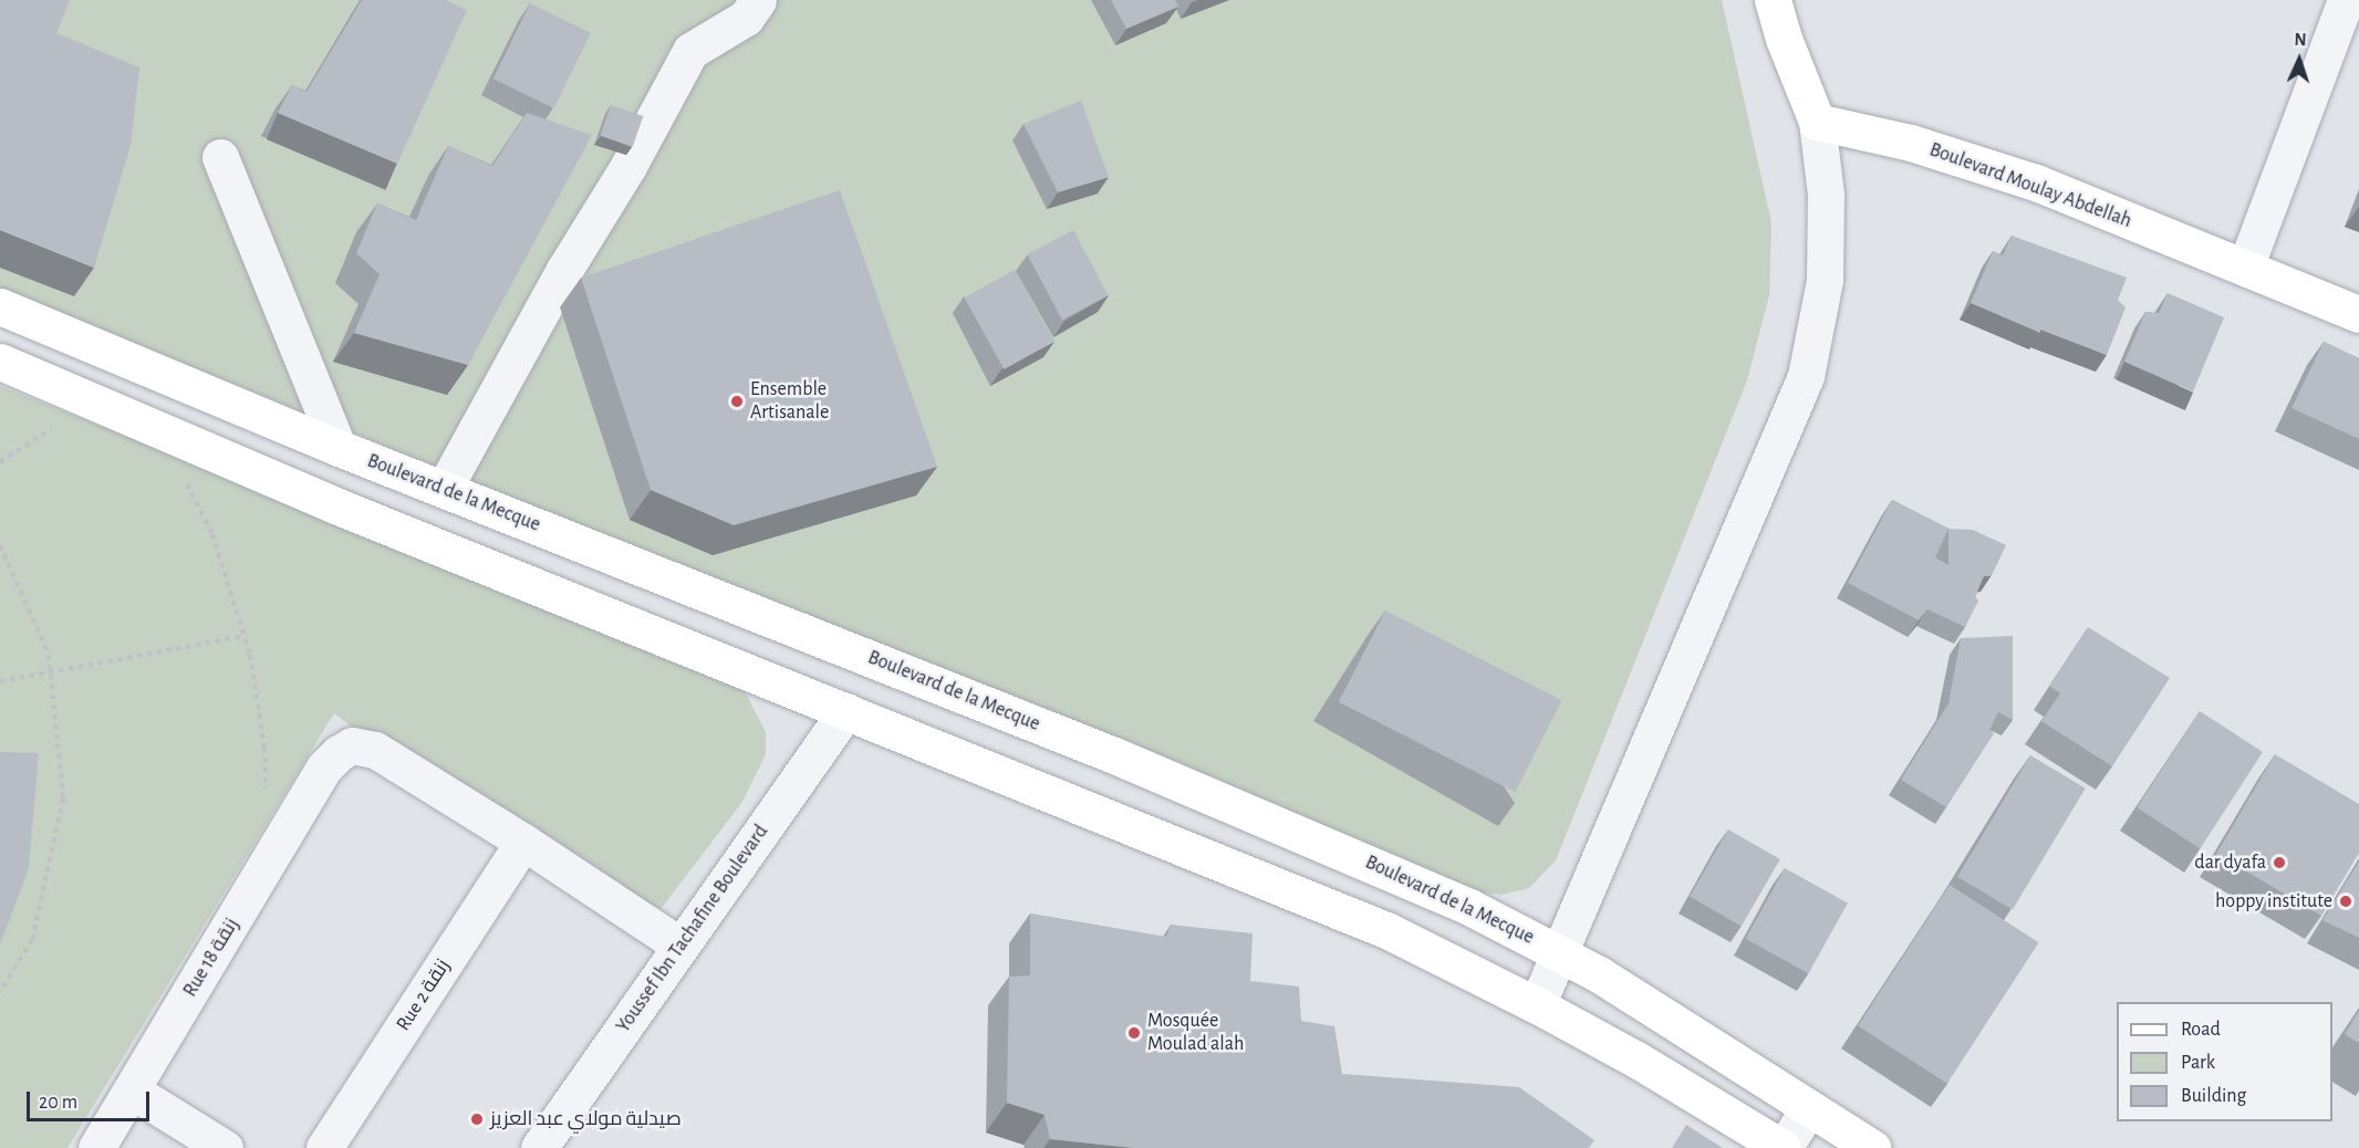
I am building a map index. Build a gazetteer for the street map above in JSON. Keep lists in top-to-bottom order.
{
  "streets": {
    "main road": ["Boulevard Moulay Abdellah", "Boulevard de la Mecque"],
    "street": ["Youssef Ibn Tachafine Boulevard", "Rue 18 زنقة", "Rue 2 زنقة"]
  },
  "crossings": [
    ["Youssef Ibn Tachafine Boulevard", "Rue 18 زنقة"],
    ["Rue 18 زنقة", "Rue 2 زنقة"]
  ],
  "places": [
    "Ensemble Artisanale",
    "dar dyafa",
    "hoppy institute",
    "Mosquée Moulad alah",
    "صيدلية مولاي عبد العزيز"
  ],
  "legend": ["Road", "Park", "Building"],
  "scale_bar": "20 m",
  "north": "top"
}
